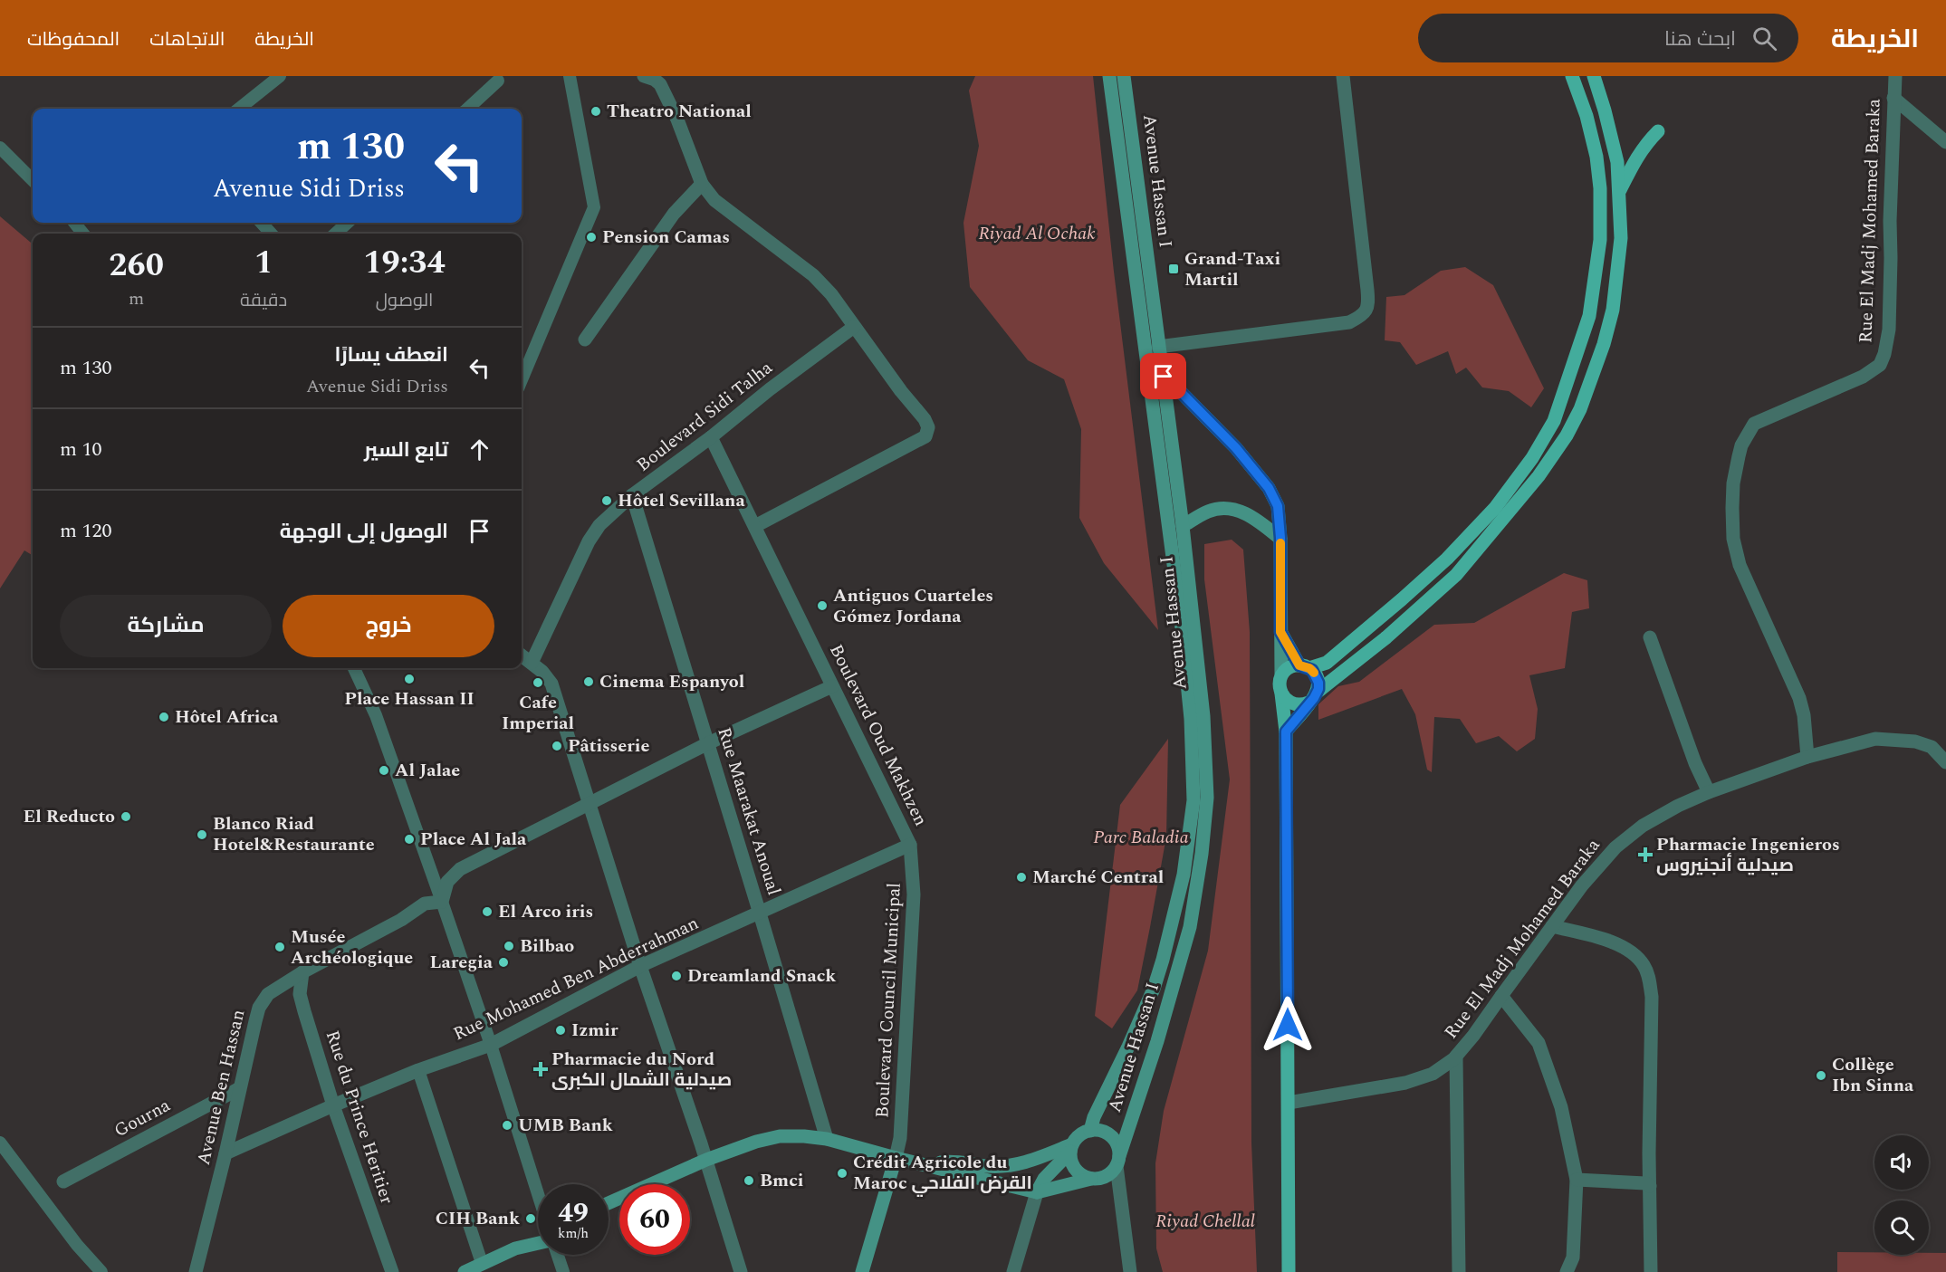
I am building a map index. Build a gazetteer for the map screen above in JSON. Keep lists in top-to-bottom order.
{
  "streets": {
    "main road": ["Avenue Hassan I"],
    "street": [
      "Rue El Madj Mohamed Baraka",
      "Boulevard Sidi Talha",
      "Boulevard Oud Makhzen",
      "Rue Maarakat Anoual",
      "Rue Mohamed Ben Abderrahman",
      "Boulevard Council Municipal",
      "Avenue Ben Hassan",
      "Rue du Prince Heritier",
      "Gourna"
    ]
  },
  "crossings": [
    ["Boulevard Sidi Talha", "Boulevard Oud Makhzen"],
    ["Boulevard Sidi Talha", "Rue Maarakat Anoual"],
    ["Boulevard Oud Makhzen", "Rue Mohamed Ben Abderrahman"],
    ["Boulevard Oud Makhzen", "Boulevard Council Municipal"],
    ["Rue Maarakat Anoual", "Rue Mohamed Ben Abderrahman"],
    ["Rue Mohamed Ben Abderrahman", "Boulevard Council Municipal"],
    ["Rue Mohamed Ben Abderrahman", "Avenue Ben Hassan"],
    ["Rue Mohamed Ben Abderrahman", "Rue du Prince Heritier"],
    ["Avenue Ben Hassan", "Rue du Prince Heritier"],
    ["Avenue Ben Hassan", "Gourna"]
  ],
  "parks": ["Riyad Al Ochak", "Parc Baladia", "Riyad Chellal"],
  "places": {
    "other": [
      "Theatro National",
      "Pension Camas",
      "Hôtel Sevillana",
      "Antiguos Cuarteles Gómez Jordana",
      "Place Hassan II",
      "Cinema Espanyol",
      "Cafe Imperial",
      "Hôtel Africa",
      "Pâtisserie",
      "Al Jalae",
      "El Reducto",
      "Blanco Riad Hotel&Restaurante",
      "Place Al Jala",
      "Marché Central",
      "El Arco iris",
      "Bilbao",
      "Musée Archéologique",
      "Laregia",
      "Dreamland Snack",
      "Izmir",
      "Collège Ibn Sinna",
      "UMB Bank",
      "Crédit Agricole du Maroc القرض الفلاحي",
      "Bmci",
      "CIH Bank"
    ],
    "transit": ["Grand-Taxi Martil"],
    "health": ["Pharmacie Ingenieros صيدلية أنجنيروس", "Pharmacie du Nord صيدلية الشمال الكبرى"]
  },
  "page": {
    "header": "الخريطة",
    "search": "ابحث هنا",
    "nav": ["الخريطة", "الاتجاهات", "المحفوظات"],
    "turn": ["130 m", "Avenue Sidi Driss"],
    "eta": [
      "19:34",
      "الوصول",
      "1",
      "دقيقة",
      "260",
      "m"
    ],
    "list": [
      {
        "name": "انعطف يسارًا",
        "note": "Avenue Sidi Driss",
        "value": "130 m"
      },
      {
        "name": "تابع السير",
        "value": "10 m"
      },
      {
        "name": "الوصول إلى الوجهة",
        "value": "120 m"
      }
    ],
    "buttons": ["خروج", "مشاركة"],
    "speed": "49 km/h",
    "limit": "60"
  }
}
